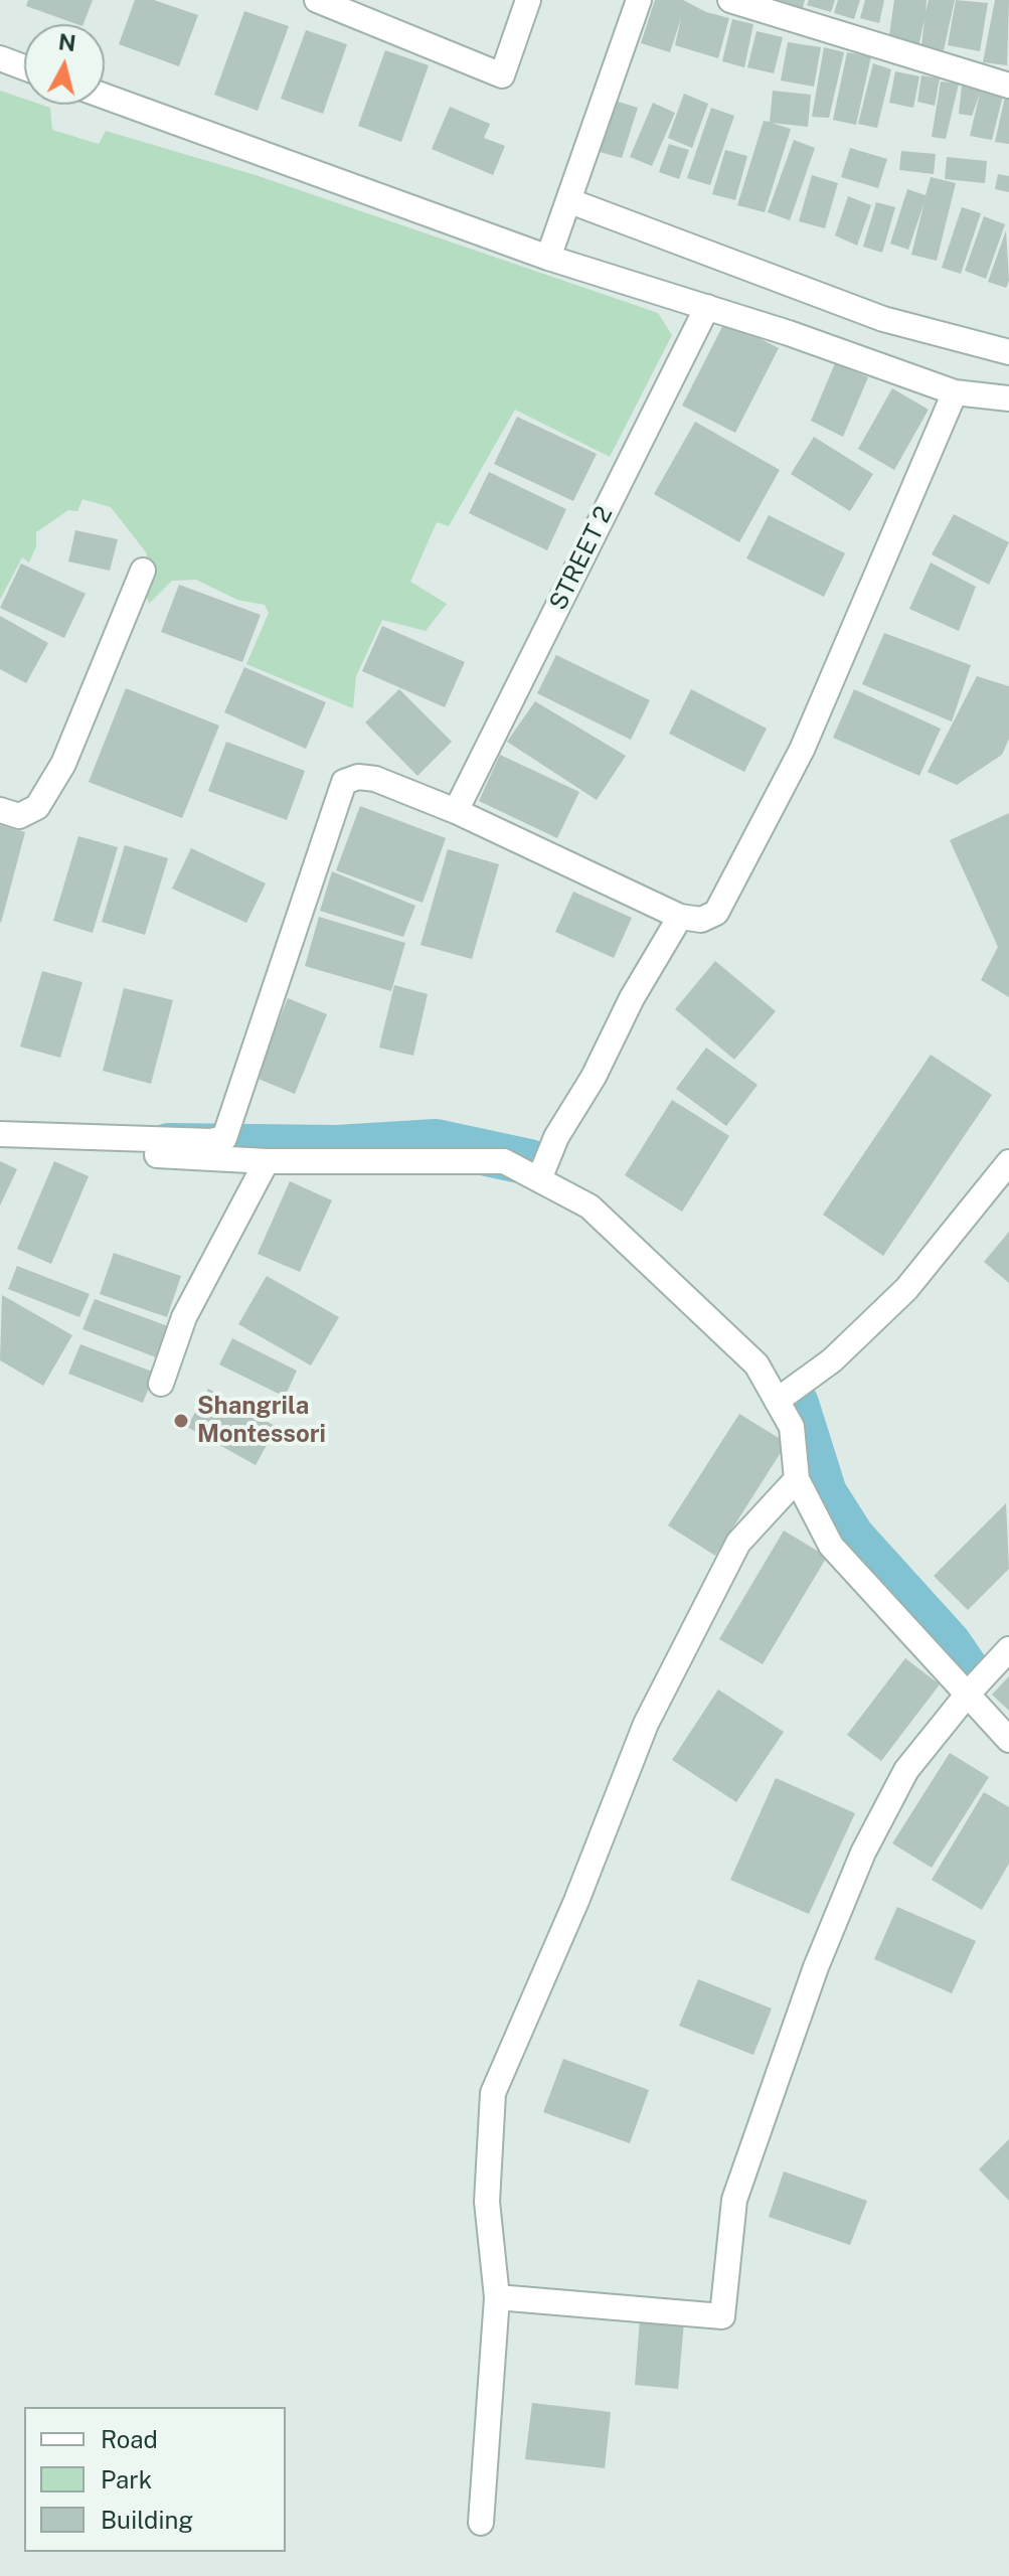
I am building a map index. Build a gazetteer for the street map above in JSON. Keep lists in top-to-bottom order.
{
  "streets": {
    "street": ["STREET 2"]
  },
  "places": ["Shangrila Montessori"],
  "legend": ["Road", "Park", "Building"],
  "north": "top"
}
